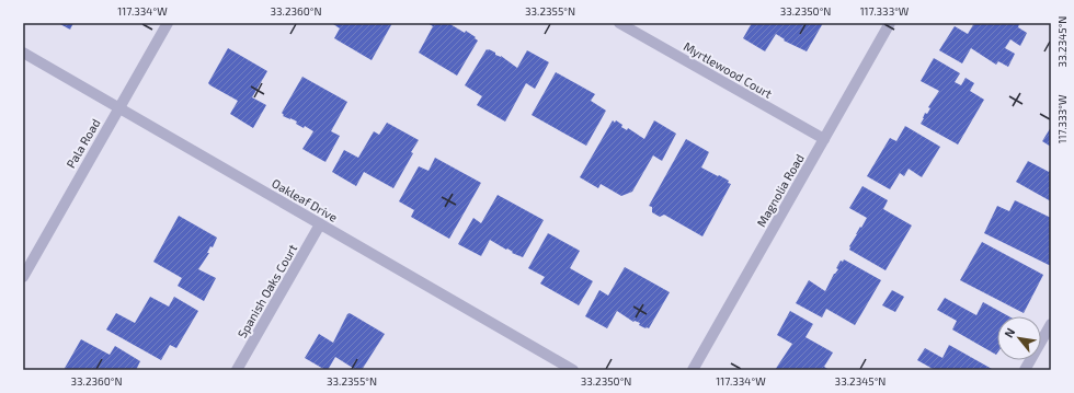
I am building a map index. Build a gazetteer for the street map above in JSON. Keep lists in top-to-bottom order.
{
  "streets": {
    "street": [
      "Myrtlewood Court",
      "Pala Road",
      "Magnolia Road",
      "Oakleaf Drive",
      "Spanish Oaks Court"
    ]
  },
  "crossings": [
    ["Myrtlewood Court", "Magnolia Road"],
    ["Pala Road", "Oakleaf Drive"],
    ["Oakleaf Drive", "Spanish Oaks Court"]
  ],
  "north": "top left",
  "coordinates": [
    "117.334°W",
    "33.2360°N",
    "33.2355°N",
    "33.2350°N",
    "117.333°W",
    "33.2345°N"
  ]
}
